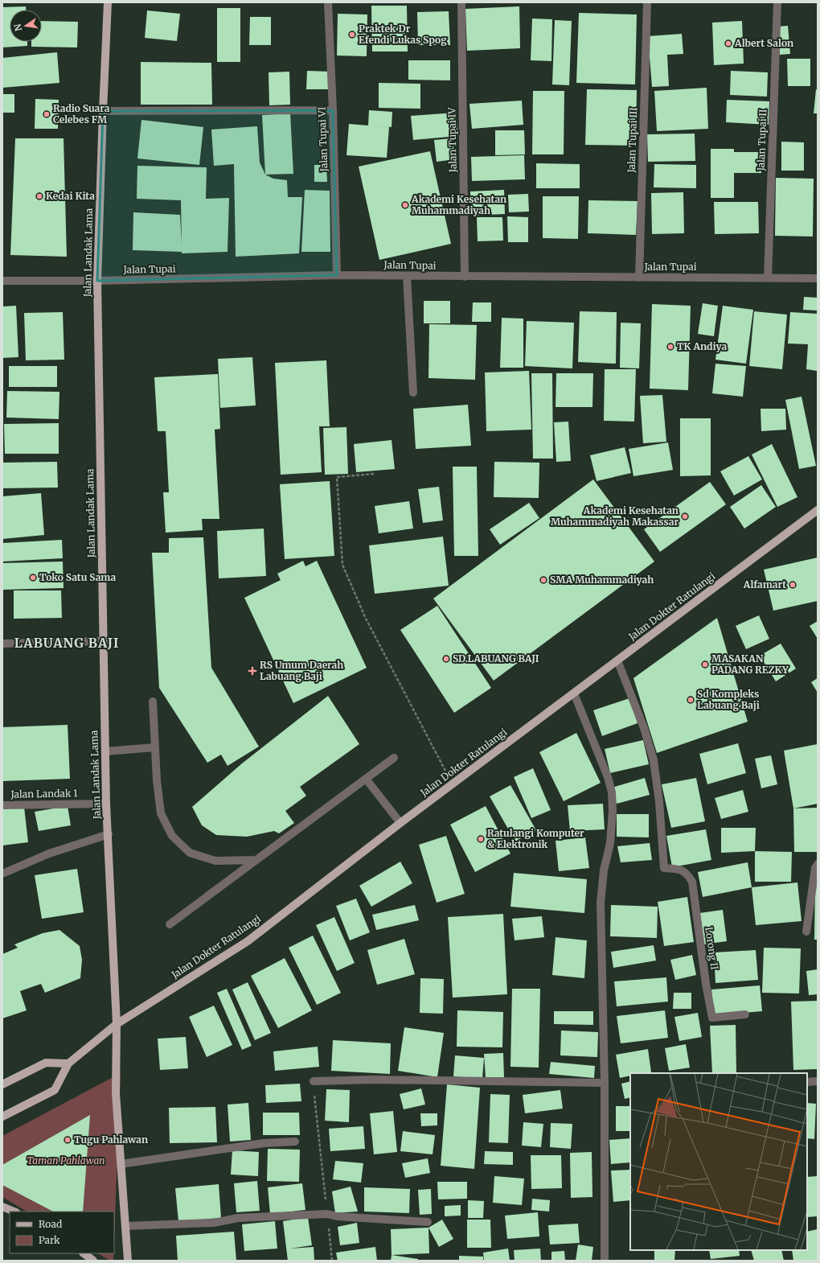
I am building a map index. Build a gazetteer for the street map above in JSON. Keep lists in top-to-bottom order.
{
  "streets": {
    "main road": ["Jalan Landak Lama", "Jalan Dokter Ratulangi"],
    "street": [
      "Jalan Tupai VI",
      "Jalan Tupai IV",
      "Jalan Tupai III",
      "Jalan Tupai II",
      "Jalan Tupai",
      "Jalan Landak 1",
      "Lorong II"
    ]
  },
  "crossings": [
    ["Jalan Tupai VI", "Jalan Tupai"],
    ["Jalan Tupai IV", "Jalan Tupai"],
    ["Jalan Tupai III", "Jalan Tupai"],
    ["Jalan Tupai II", "Jalan Tupai"],
    ["Jalan Landak Lama", "Jalan Tupai"],
    ["Jalan Landak Lama", "Jalan Dokter Ratulangi"],
    ["Jalan Landak Lama", "Jalan Landak 1"],
    ["Jalan Dokter Ratulangi", "Lorong II"]
  ],
  "districts": ["LABUANG BAJI"],
  "parks": ["Taman Pahlawan"],
  "places": {
    "other": [
      "Praktek Dr Efendi Lukas Spog",
      "Albert Salon",
      "Radio Suara Celebes FM",
      "Kedai Kita",
      "Akademi Kesehatan Muhammadiyah",
      "TK Andiya",
      "Akademi Kesehatan Muhammadiyah Makassar",
      "Toko Satu Sama",
      "SMA Muhammadiyah",
      "Alfamart",
      "SD.LABUANG BAJI",
      "MASAKAN PADANG REZKY",
      "Sd Kompleks Labuang Baji",
      "Ratulangi Komputer & Elektronik",
      "Tugu Pahlawan"
    ],
    "health": ["RS Umum Daerah Labuang Baji"]
  },
  "legend": ["Road", "Park"],
  "north": "left"
}
